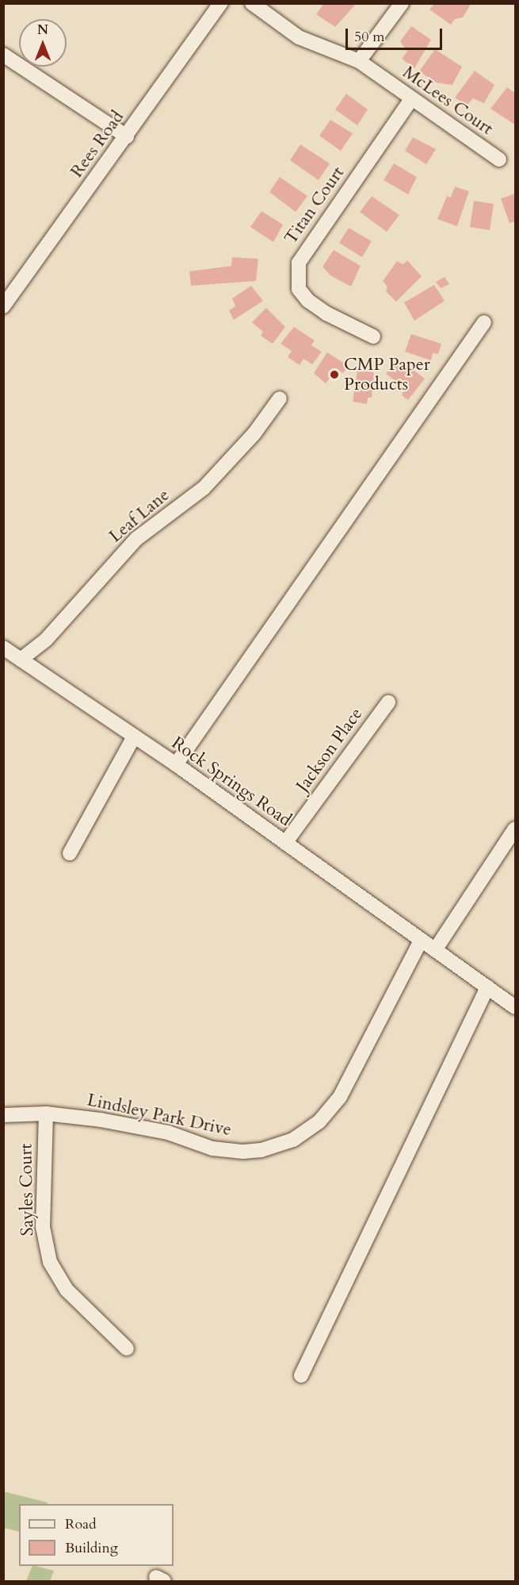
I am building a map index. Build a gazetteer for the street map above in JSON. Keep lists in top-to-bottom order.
{
  "streets": {
    "street": [
      "McLees Court",
      "Rees Road",
      "Titan Court",
      "Leaf Lane",
      "Jackson Place",
      "Rock Springs Road",
      "Lindsley Park Drive",
      "Sayles Court"
    ]
  },
  "crossings": [
    ["McLees Court", "Titan Court"],
    ["Leaf Lane", "Rock Springs Road"],
    ["Jackson Place", "Rock Springs Road"],
    ["Rock Springs Road", "Lindsley Park Drive"],
    ["Lindsley Park Drive", "Sayles Court"]
  ],
  "places": ["CMP Paper Products"],
  "legend": ["Road", "Building"],
  "scale_bar": "50 m",
  "north": "top"
}
